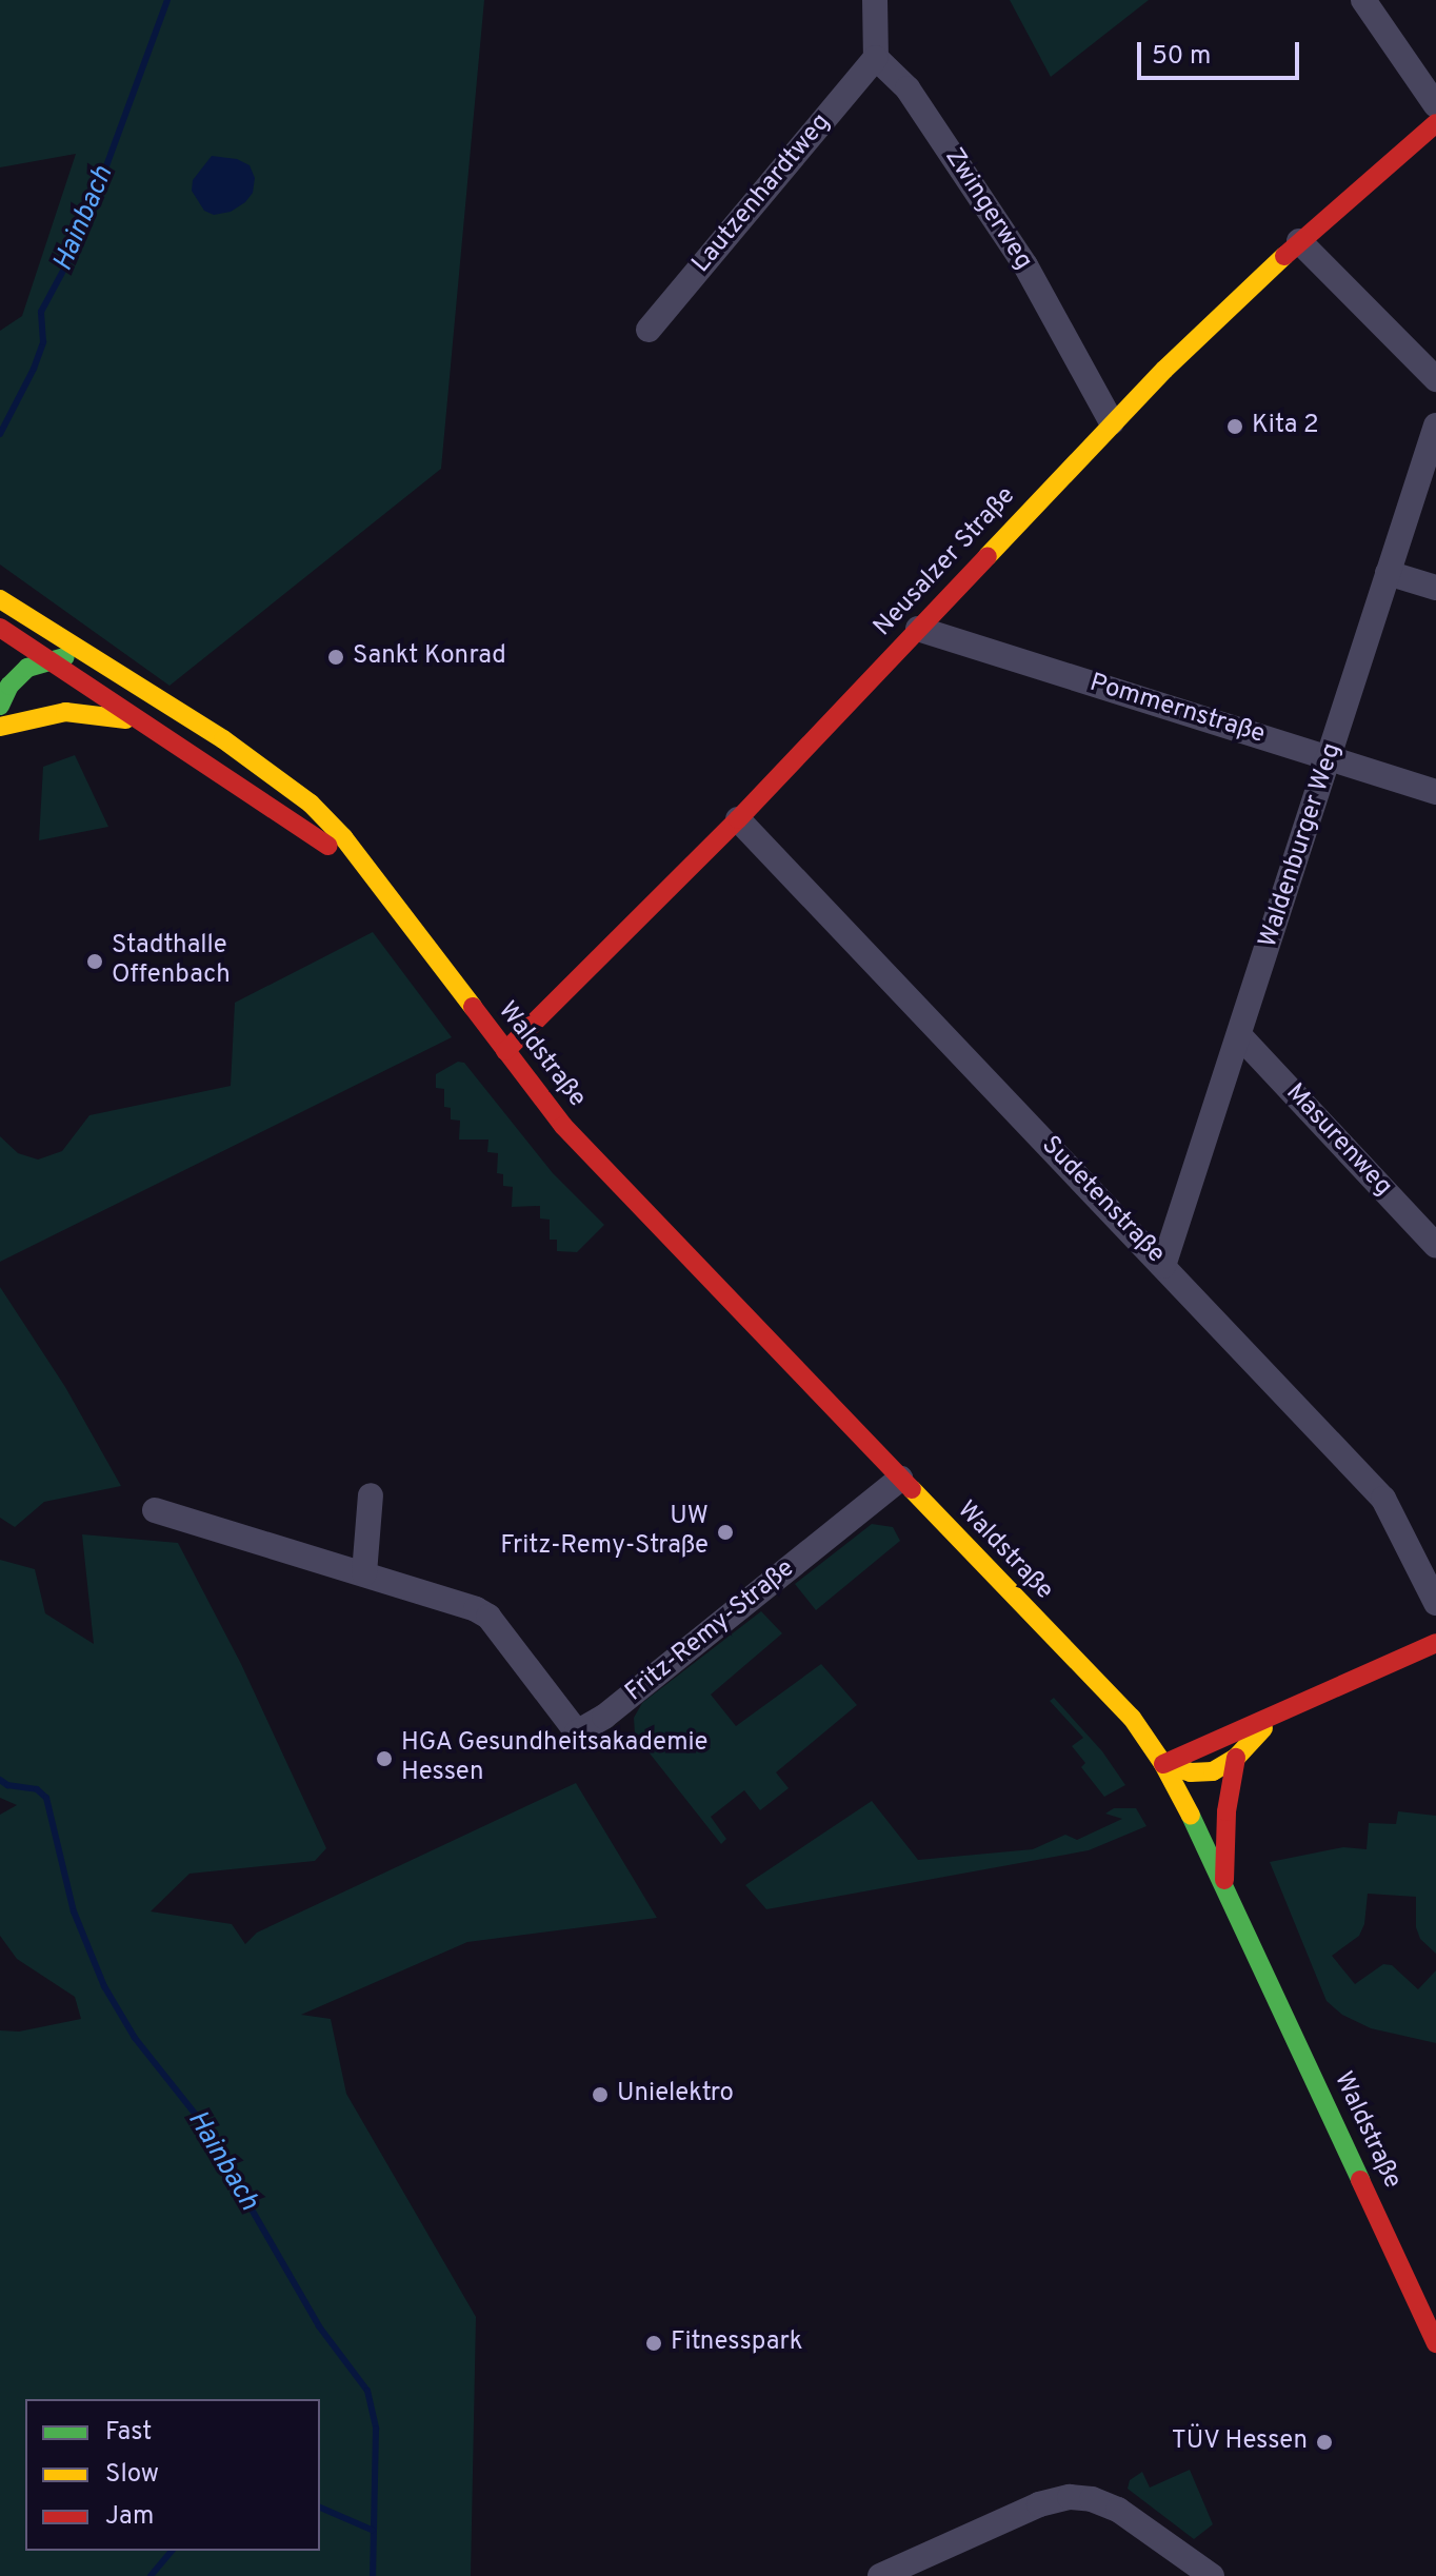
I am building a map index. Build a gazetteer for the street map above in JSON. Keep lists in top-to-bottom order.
{
  "streets": {
    "main road": ["Neusalzer Straße", "Waldstraße"],
    "street": [
      "Lautzenhardtweg",
      "Zwingerweg",
      "Pommernstraße",
      "Waldenburger Weg",
      "Masurenweg",
      "Sudetenstraße",
      "Fritz-Remy-Straße"
    ]
  },
  "crossings": [
    ["Lautzenhardtweg", "Zwingerweg"],
    ["Zwingerweg", "Neusalzer Straße"],
    ["Neusalzer Straße", "Pommernstraße"],
    ["Neusalzer Straße", "Waldstraße"],
    ["Neusalzer Straße", "Sudetenstraße"],
    ["Pommernstraße", "Waldenburger Weg"],
    ["Waldenburger Weg", "Masurenweg"],
    ["Waldenburger Weg", "Sudetenstraße"],
    ["Waldstraße", "Fritz-Remy-Straße"]
  ],
  "water": ["Hainbach"],
  "places": [
    "Kita 2",
    "Sankt Konrad",
    "Stadthalle Offenbach",
    "UW Fritz-Remy-Straße",
    "HGA Gesundheitsakademie Hessen",
    "Unielektro",
    "Fitnesspark",
    "TÜV Hessen"
  ],
  "legend": ["Fast", "Slow", "Jam"],
  "scale_bar": "50 m"
}
